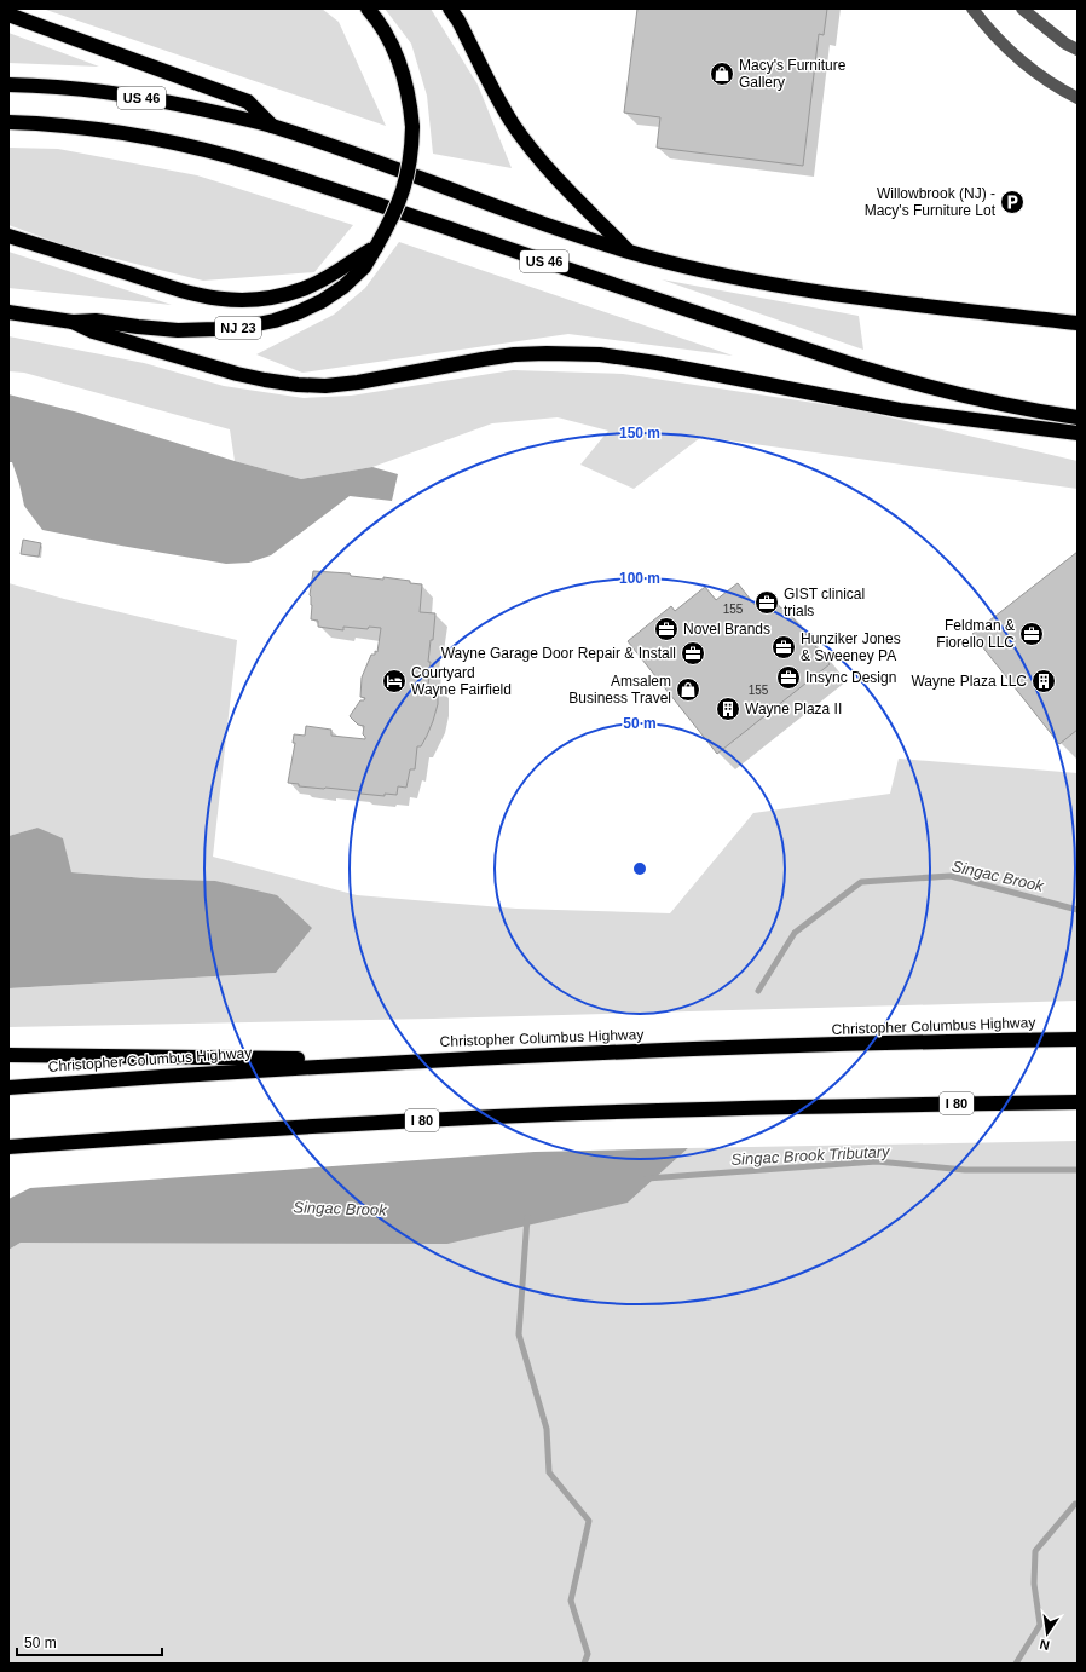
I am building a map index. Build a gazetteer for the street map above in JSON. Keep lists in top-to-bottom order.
{
  "streets": {
    "highway": [
      "US 46",
      "NJ 23",
      "Christopher Columbus Highway",
      "I 80"
    ]
  },
  "water": ["Singac Brook", "Singac Brook Tributary"],
  "places": {
    "shop": ["Macy's Furniture Gallery", "Amsalem Business Travel"],
    "parking": ["Willowbrook (NJ) - Macy's Furniture Lot"],
    "office": [
      "GIST clinical trials",
      "Novel Brands",
      "Feldman & Fiorello LLC",
      "Hunziker Jones & Sweeney PA",
      "Wayne Garage Door Repair & Install",
      "Insync Design"
    ],
    "hotel": ["Courtyard Wayne Fairfield"],
    "building": ["Wayne Plaza LLC", "Wayne Plaza II"]
  },
  "house_numbers": ["155", "155"],
  "scale_bar": "50 m",
  "north": "bottom",
  "rings": ["150 m", "100 m", "50 m"]
}
